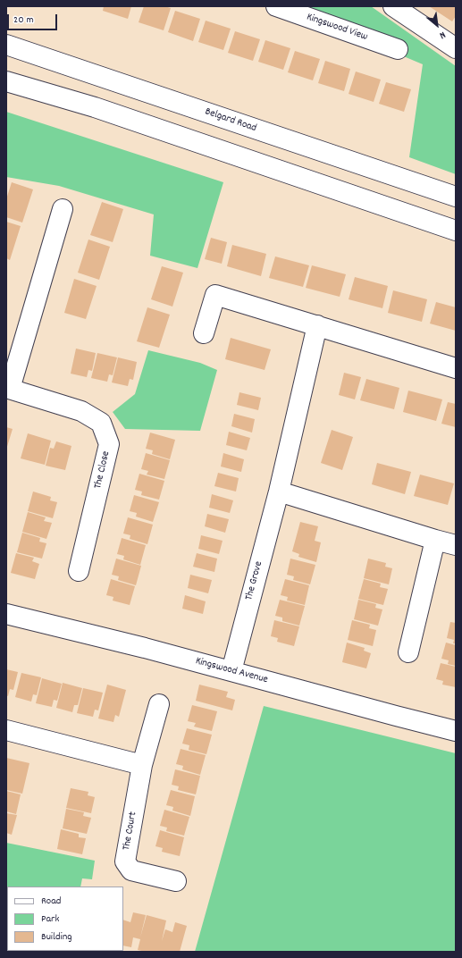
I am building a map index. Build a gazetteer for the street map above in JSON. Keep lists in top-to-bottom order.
{
  "streets": {
    "street": [
      "Kingswood View",
      "Belgard Road",
      "The Close",
      "The Grove",
      "Kingswood Avenue",
      "The Court"
    ]
  },
  "crossings": [
    ["The Grove", "Kingswood Avenue"]
  ],
  "legend": ["Road", "Park", "Building"],
  "scale_bar": "20 m",
  "north": "bottom right"
}
